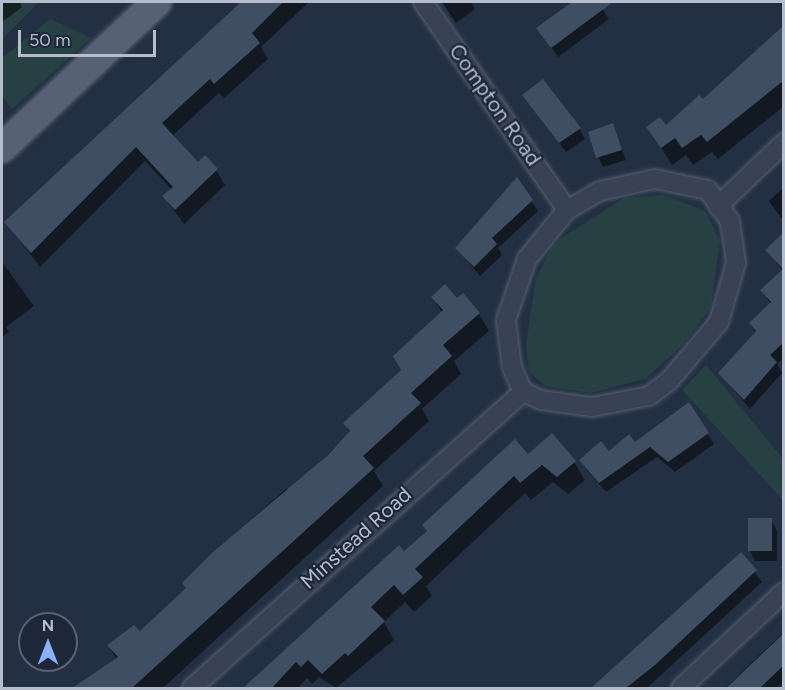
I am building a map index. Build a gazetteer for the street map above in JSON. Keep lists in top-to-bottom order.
{
  "streets": {
    "street": ["Compton Road", "Minstead Road"]
  },
  "scale_bar": "50 m",
  "north": "top"
}
